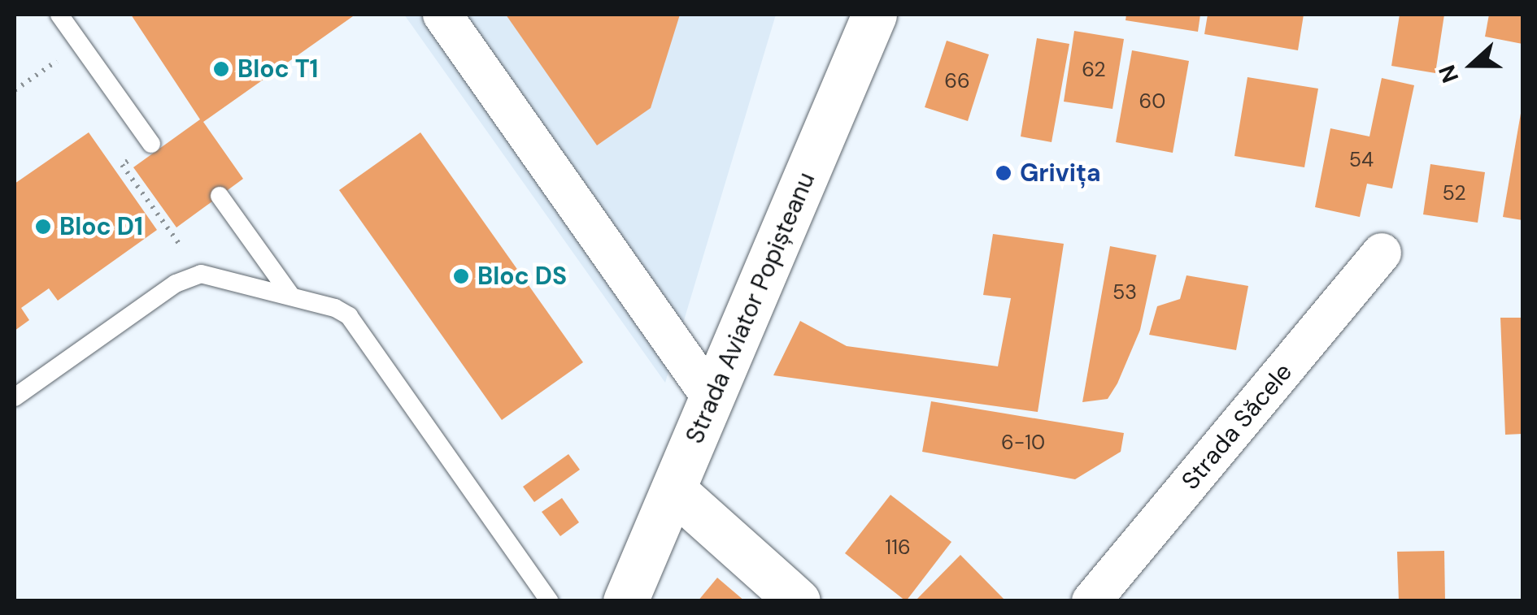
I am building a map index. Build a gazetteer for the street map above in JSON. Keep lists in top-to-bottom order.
{
  "streets": {
    "street": ["Strada Aviator Popișteanu", "Strada Săcele"]
  },
  "places": [
    "Bloc T1",
    "Grivița",
    "Bloc D1",
    "Bloc DS"
  ],
  "house_numbers": [
    "62",
    "66",
    "60",
    "54",
    "52",
    "53",
    "6-10",
    "116"
  ],
  "north": "left"
}
